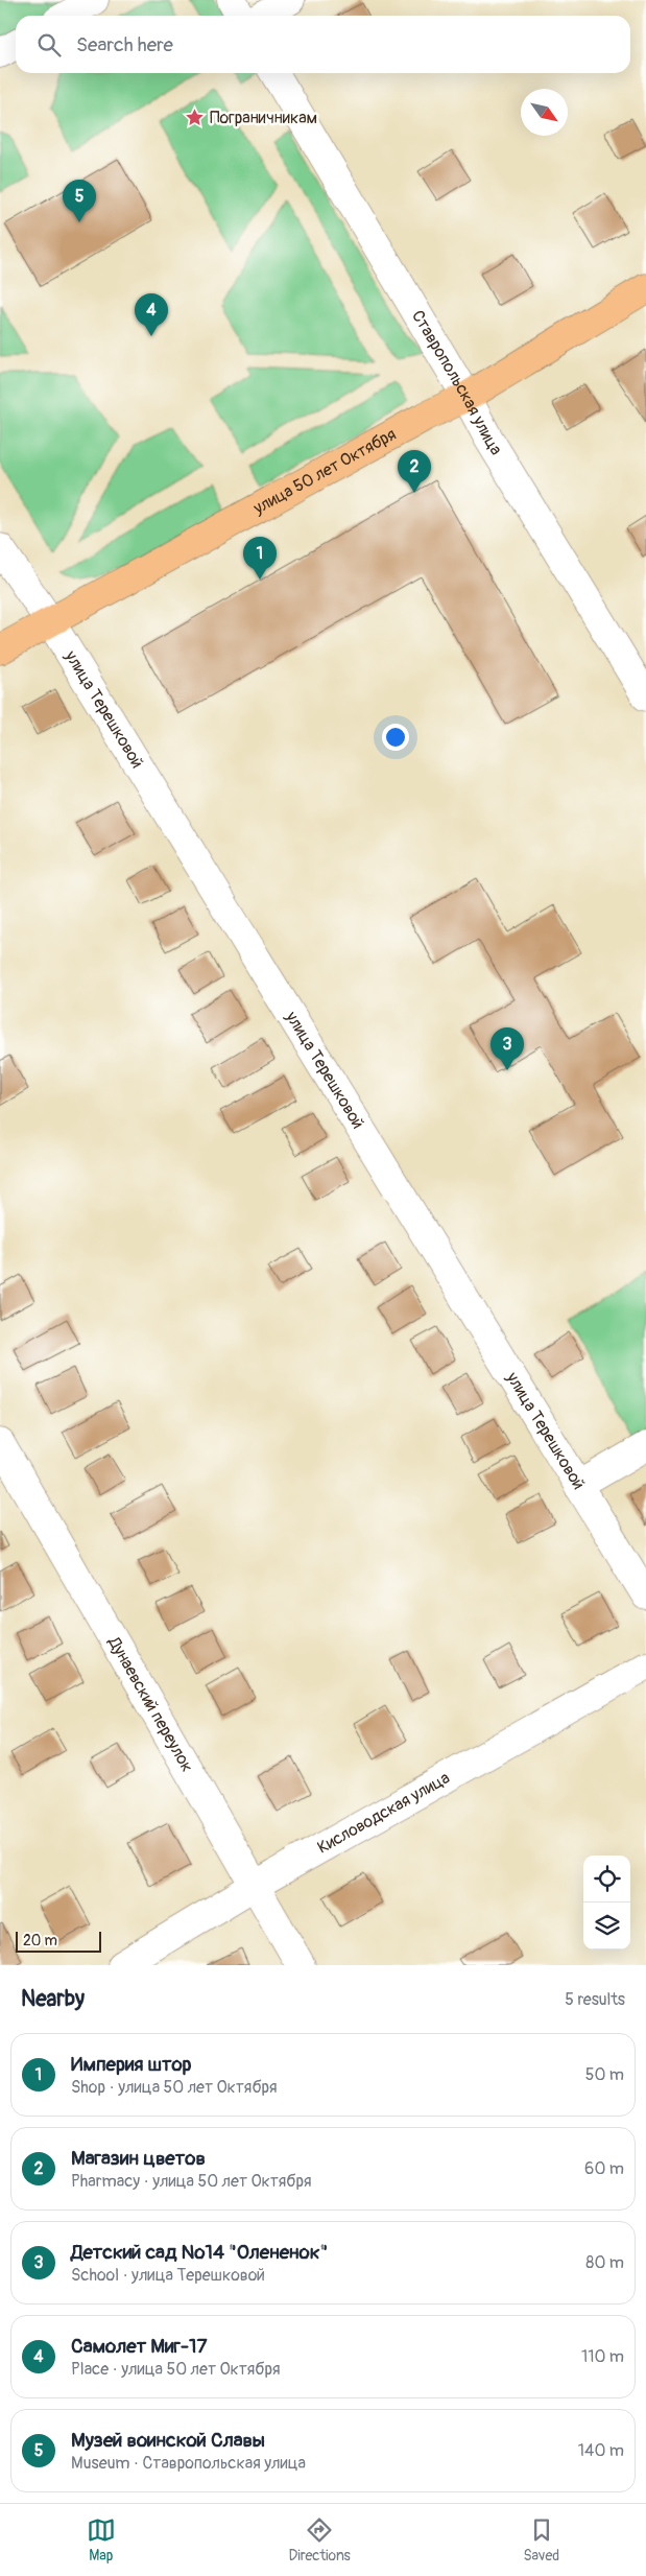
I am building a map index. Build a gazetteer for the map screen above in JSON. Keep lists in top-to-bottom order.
{
  "streets": {
    "main road": ["улица 50 лет Октября"],
    "street": [
      "Ставропольская улица",
      "улица Терешковой",
      "Дунаевский переулок",
      "Кисловодская улица"
    ]
  },
  "crossings": [
    ["Ставропольская улица", "улица 50 лет Октября"],
    ["улица 50 лет Октября", "улица Терешковой"],
    ["Дунаевский переулок", "Кисловодская улица"]
  ],
  "places": {
    "place": ["Пограничникам"]
  },
  "scale_bar": "20 m",
  "north": "bottom right",
  "page": {
    "search": "Search here",
    "pins": [
      "5",
      "4",
      "2",
      "1",
      "3"
    ],
    "scale": "20 m",
    "heading": ["Nearby", "5 results"],
    "list": [
      {
        "mark": "1",
        "name": "Империя штор",
        "note": "Shop · улица 50 лет Октября",
        "value": "50 m"
      },
      {
        "mark": "2",
        "name": "Магазин цветов",
        "note": "Pharmacy · улица 50 лет Октября",
        "value": "60 m"
      },
      {
        "mark": "3",
        "name": "Детский сад №14 \"Олененок\"",
        "note": "School · улица Терешковой",
        "value": "80 m"
      },
      {
        "mark": "4",
        "name": "Самолет Миг-17",
        "note": "Place · улица 50 лет Октября",
        "value": "110 m"
      },
      {
        "mark": "5",
        "name": "Музей воинской Славы",
        "note": "Museum · Ставропольская улица",
        "value": "140 m"
      }
    ],
    "nav": ["Map", "Directions", "Saved"]
  }
}
